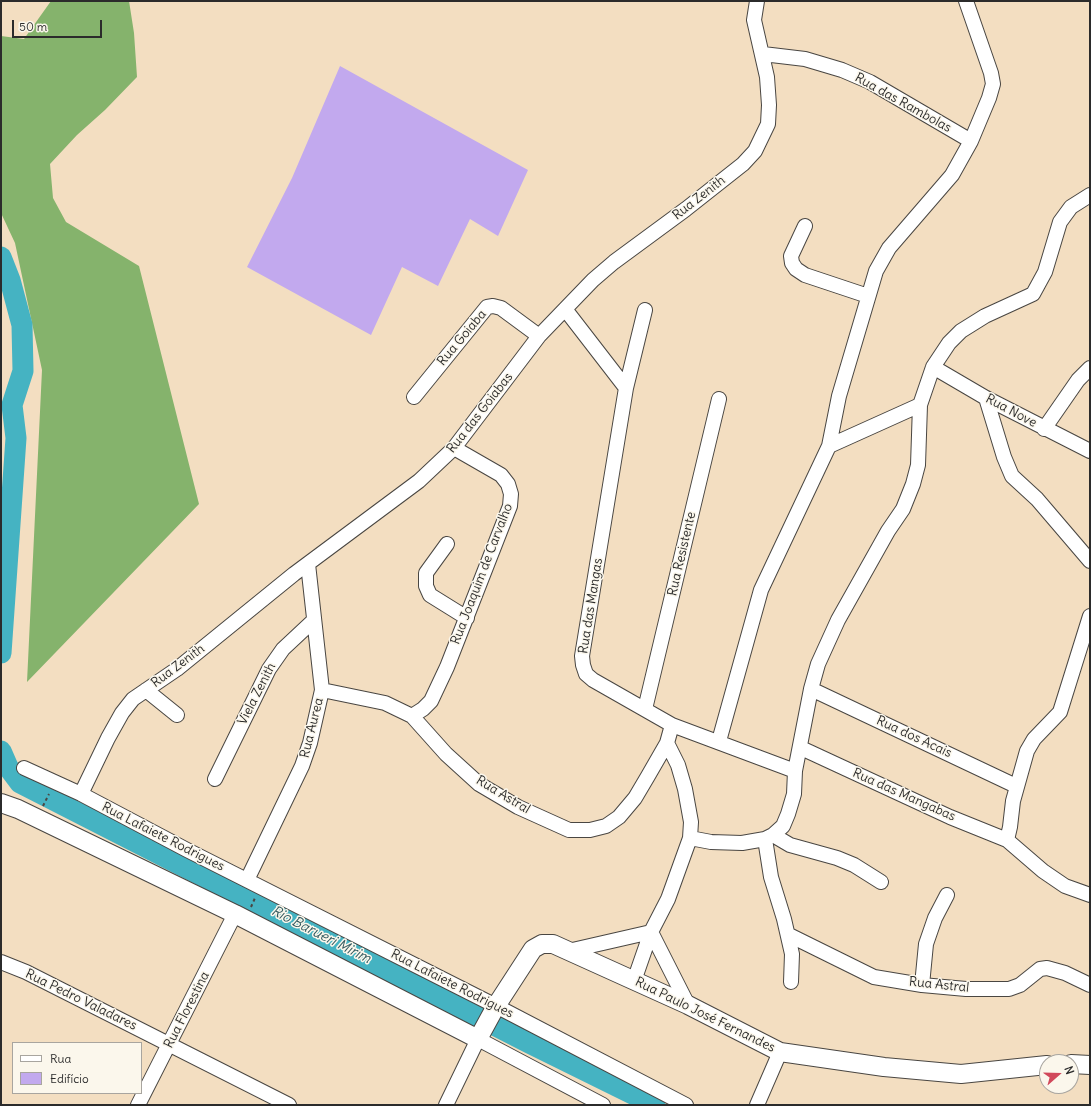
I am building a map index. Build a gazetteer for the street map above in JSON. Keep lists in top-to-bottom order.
{
  "streets": {
    "main road": ["Rua Paulo José Fernandes"],
    "street": [
      "Rua das Rambolas",
      "Rua Zenith",
      "Rua Goiaba",
      "Rua Nove",
      "Rua das Goiabas",
      "Rua Resistente",
      "Rua Joaquim de Carvalho",
      "Rua das Mangas",
      "Viela Zenith",
      "Rua Aurea",
      "Rua dos Acais",
      "Rua Astral",
      "Rua das Mangabas",
      "Rua Lafaiete Rodrigues",
      "Rua Pedro Valadares",
      "Rua Florestina"
    ]
  },
  "crossings": [
    ["Rua das Rambolas", "Rua Zenith"],
    ["Rua Zenith", "Rua das Goiabas"],
    ["Rua Zenith", "Rua Aurea"],
    ["Rua Zenith", "Rua Lafaiete Rodrigues"],
    ["Rua Goiaba", "Rua das Goiabas"],
    ["Rua das Goiabas", "Rua Joaquim de Carvalho"],
    ["Rua das Goiabas", "Rua Aurea"],
    ["Rua Resistente", "Rua das Mangas"],
    ["Rua Joaquim de Carvalho", "Rua Astral"],
    ["Rua das Mangas", "Rua Astral"],
    ["Viela Zenith", "Rua Aurea"],
    ["Rua Aurea", "Rua Astral"],
    ["Rua Aurea", "Rua Lafaiete Rodrigues"],
    ["Rua Lafaiete Rodrigues", "Rua Paulo José Fernandes"],
    ["Rua Pedro Valadares", "Rua Florestina"]
  ],
  "water": ["Rio Barueri Mirim"],
  "legend": ["Rua", "Edifício"],
  "scale_bar": "50 m",
  "north": "right"
}
